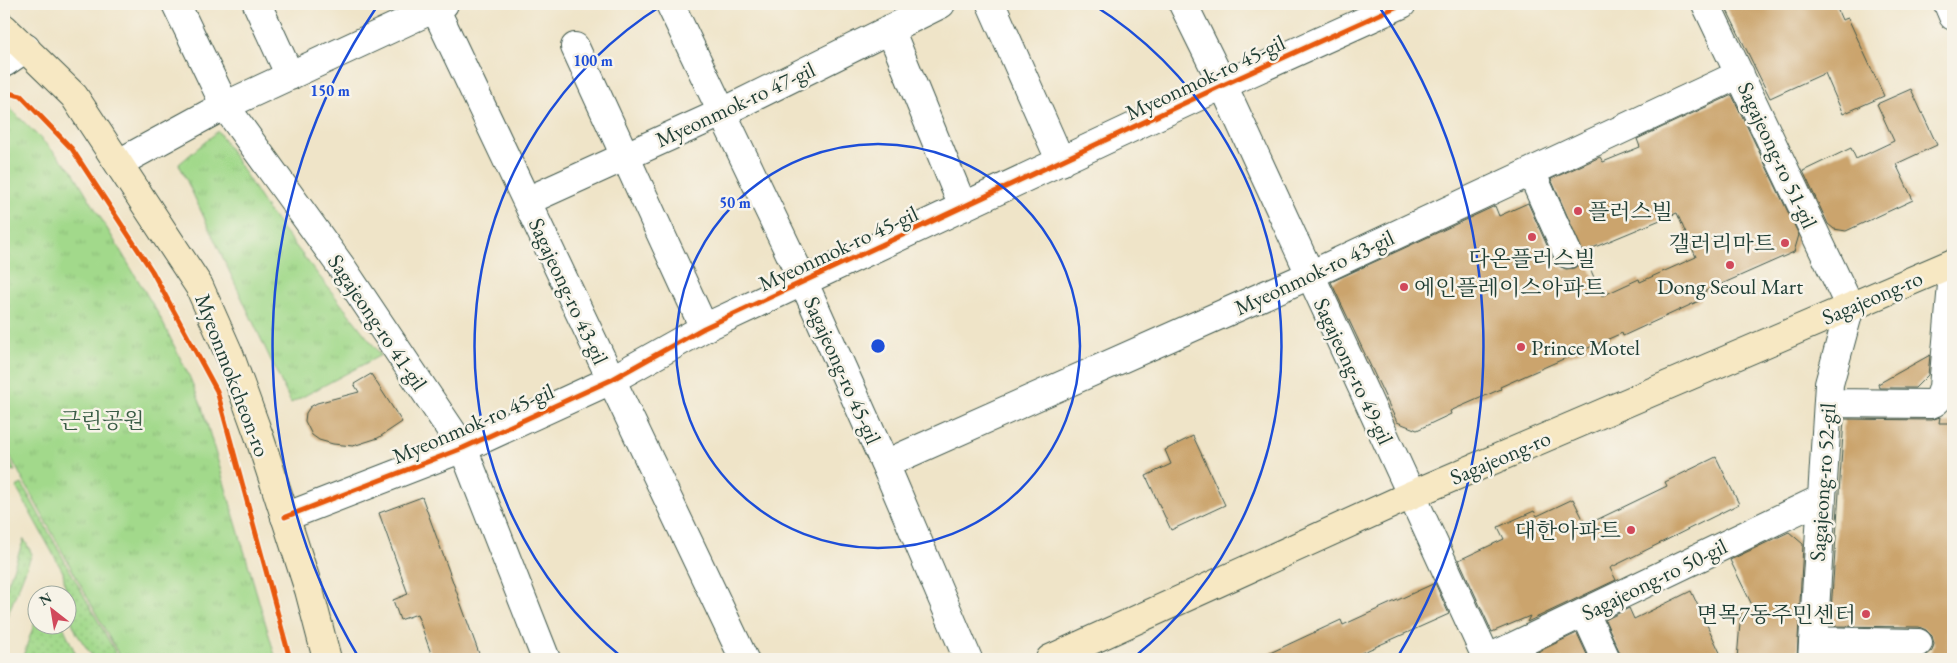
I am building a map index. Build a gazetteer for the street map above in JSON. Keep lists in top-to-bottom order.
{
  "streets": {
    "main road": ["Sagajeong-ro", "Myeonmokcheon-ro"],
    "street": [
      "Myeonmok-ro 45-gil",
      "Myeonmok-ro 47-gil",
      "Sagajeong-ro 51-gil",
      "Myeonmok-ro 43-gil",
      "Sagajeong-ro 43-gil",
      "Sagajeong-ro 41-gil",
      "Sagajeong-ro 45-gil",
      "Sagajeong-ro 49-gil",
      "Sagajeong-ro 52-gil",
      "Sagajeong-ro 50-gil"
    ]
  },
  "crossings": [
    ["Myeonmok-ro 45-gil", "Sagajeong-ro 43-gil"],
    ["Myeonmok-ro 45-gil", "Sagajeong-ro 41-gil"],
    ["Myeonmok-ro 45-gil", "Sagajeong-ro 45-gil"],
    ["Myeonmok-ro 45-gil", "Sagajeong-ro 49-gil"],
    ["Myeonmok-ro 45-gil", "Myeonmokcheon-ro"],
    ["Myeonmok-ro 47-gil", "Sagajeong-ro 43-gil"],
    ["Myeonmok-ro 47-gil", "Sagajeong-ro 45-gil"],
    ["Sagajeong-ro 51-gil", "Myeonmok-ro 43-gil"],
    ["Sagajeong-ro 51-gil", "Sagajeong-ro"],
    ["Sagajeong-ro 51-gil", "Sagajeong-ro 52-gil"],
    ["Myeonmok-ro 43-gil", "Sagajeong-ro 45-gil"],
    ["Myeonmok-ro 43-gil", "Sagajeong-ro 49-gil"],
    ["Sagajeong-ro", "Sagajeong-ro 49-gil"],
    ["Sagajeong-ro", "Sagajeong-ro 52-gil"],
    ["Sagajeong-ro", "Sagajeong-ro 50-gil"],
    ["Sagajeong-ro 49-gil", "Sagajeong-ro 50-gil"],
    ["Sagajeong-ro 52-gil", "Sagajeong-ro 50-gil"]
  ],
  "parks": ["근린공원"],
  "places": [
    "플러스빌",
    "다온플러스빌",
    "갤러리마트",
    "Dong Seoul Mart",
    "에인플레이스아파트",
    "Prince Motel",
    "대한아파트",
    "면목7동주민센터"
  ],
  "north": "top left",
  "rings": ["100 m", "150 m", "50 m"]
}
